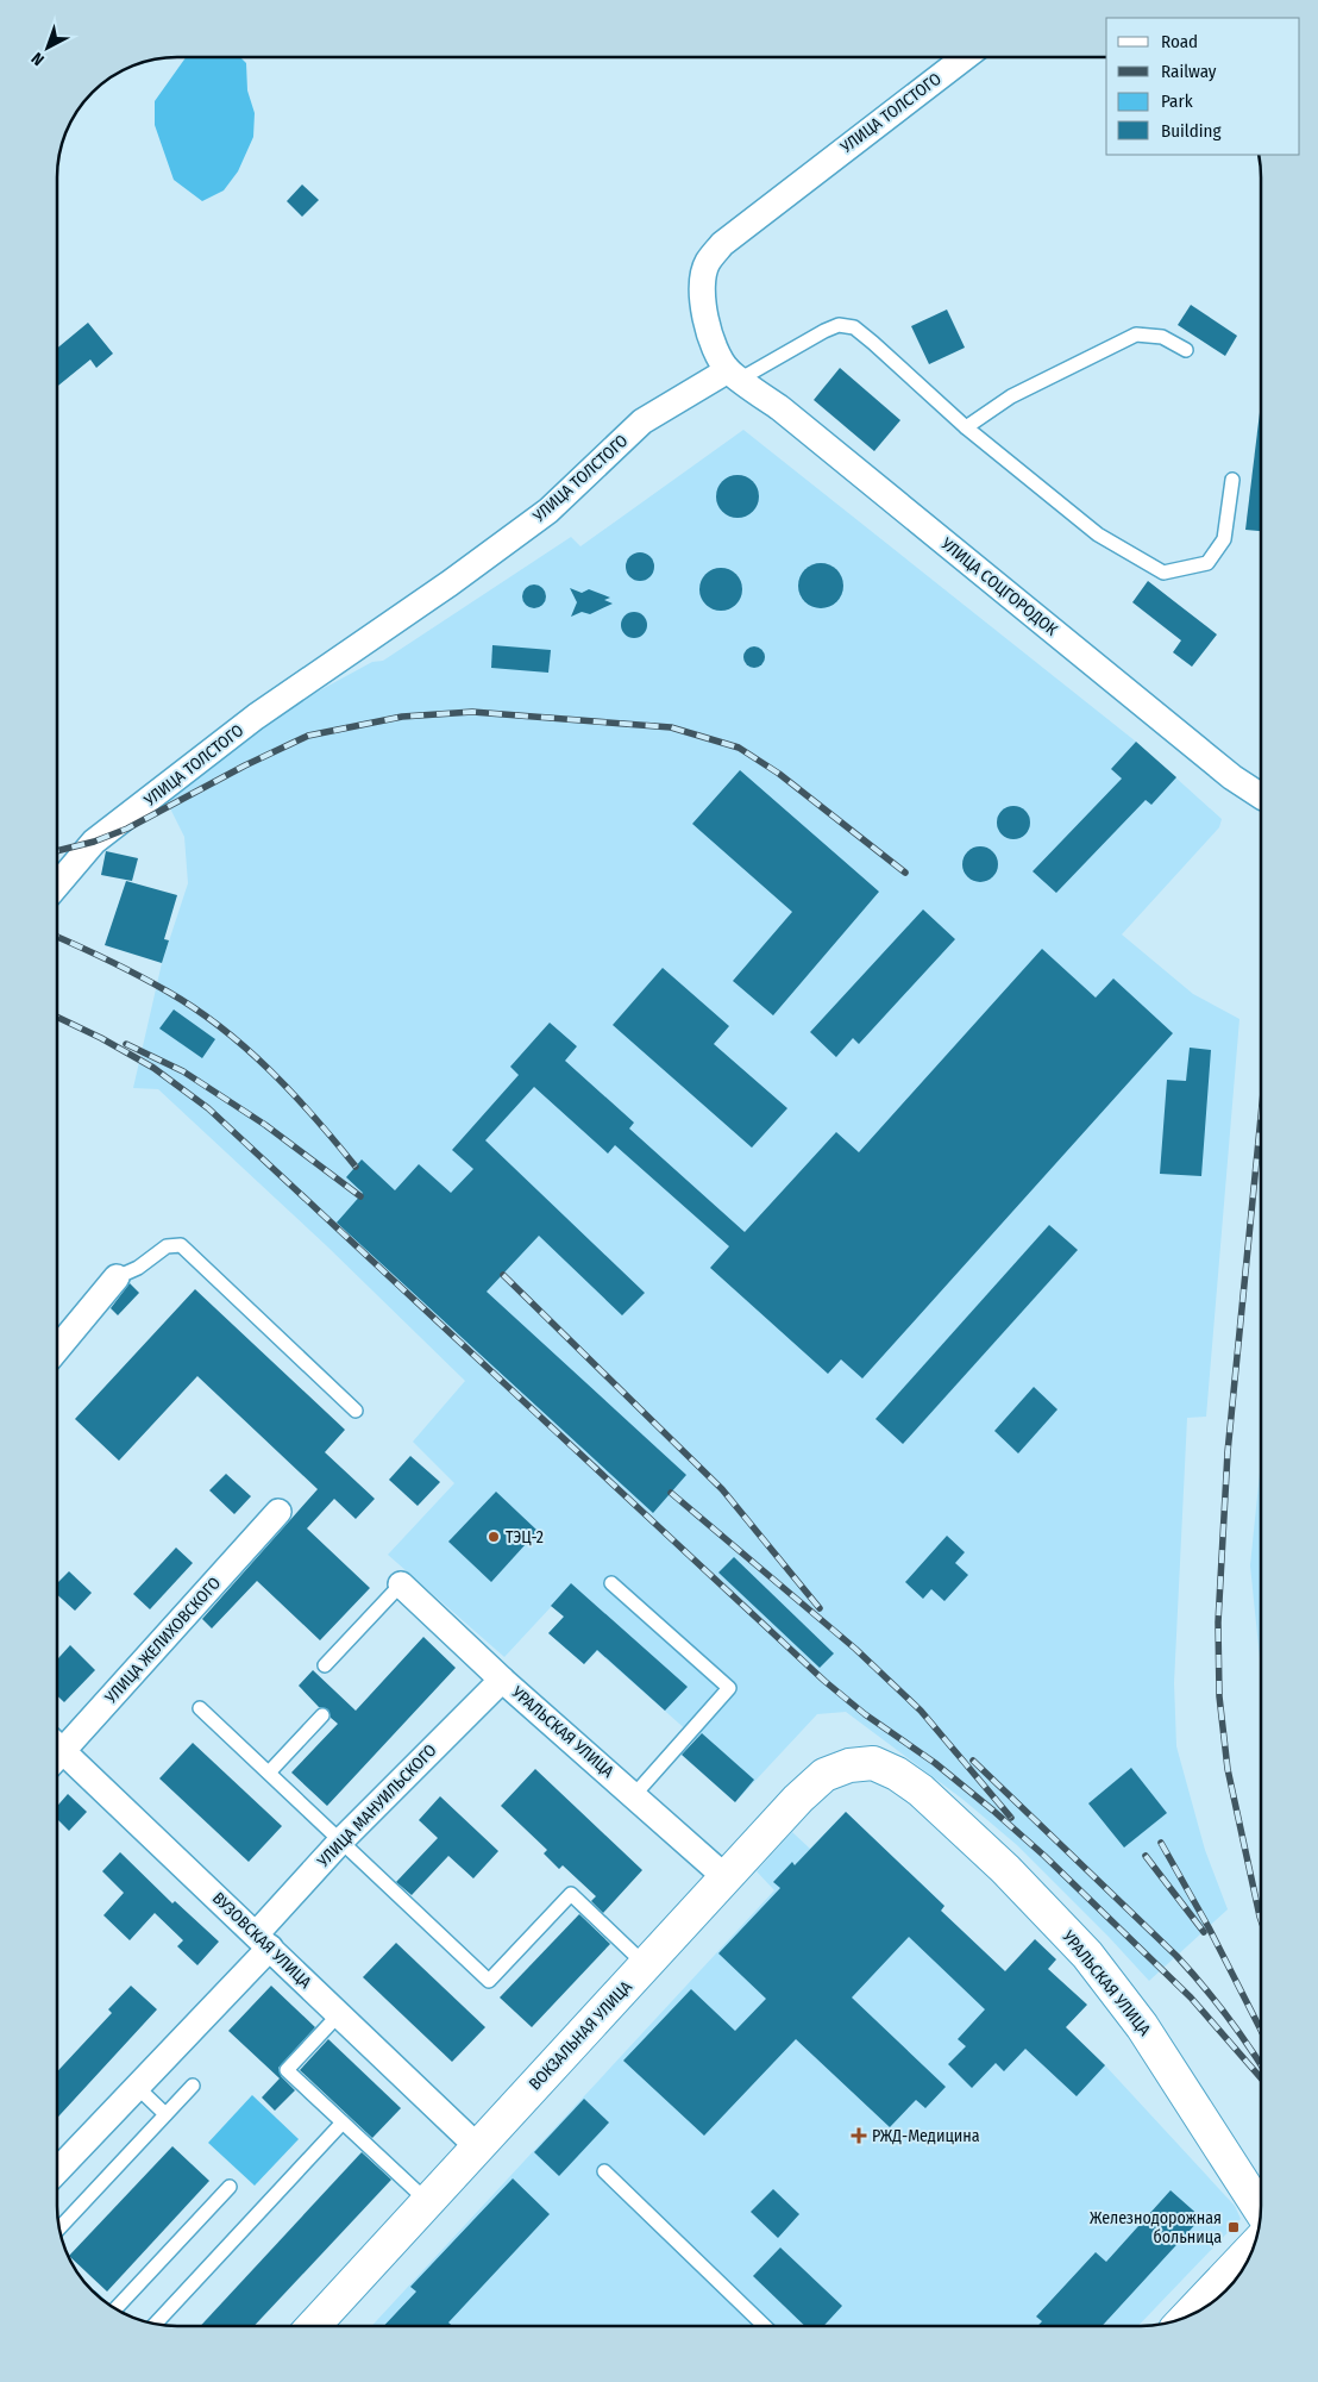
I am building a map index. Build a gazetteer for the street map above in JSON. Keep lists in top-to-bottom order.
{
  "streets": {
    "street": [
      "УЛИЦА ТОЛСТОГО",
      "УЛИЦА СОЦГОРОДОК",
      "УЛИЦА ЖЕЛИХОВСКОГО",
      "УРАЛЬСКАЯ УЛИЦА",
      "УЛИЦА МАНУИЛЬСКОГО",
      "ВУЗОВСКАЯ УЛИЦА",
      "ВОКЗАЛЬНАЯ УЛИЦА"
    ]
  },
  "crossings": [
    ["УЛИЦА ТОЛСТОГО", "УЛИЦА СОЦГОРОДОК"],
    ["УРАЛЬСКАЯ УЛИЦА", "УЛИЦА МАНУИЛЬСКОГО"],
    ["УРАЛЬСКАЯ УЛИЦА", "ВОКЗАЛЬНАЯ УЛИЦА"],
    ["УЛИЦА МАНУИЛЬСКОГО", "ВУЗОВСКАЯ УЛИЦА"],
    ["ВУЗОВСКАЯ УЛИЦА", "ВОКЗАЛЬНАЯ УЛИЦА"]
  ],
  "places": {
    "other": ["ТЭЦ-2"],
    "health": ["РЖД-Медицина"],
    "transit": ["Железнодорожная больница"]
  },
  "legend": [
    "Road",
    "Railway",
    "Park",
    "Building"
  ],
  "north": "bottom left"
}
